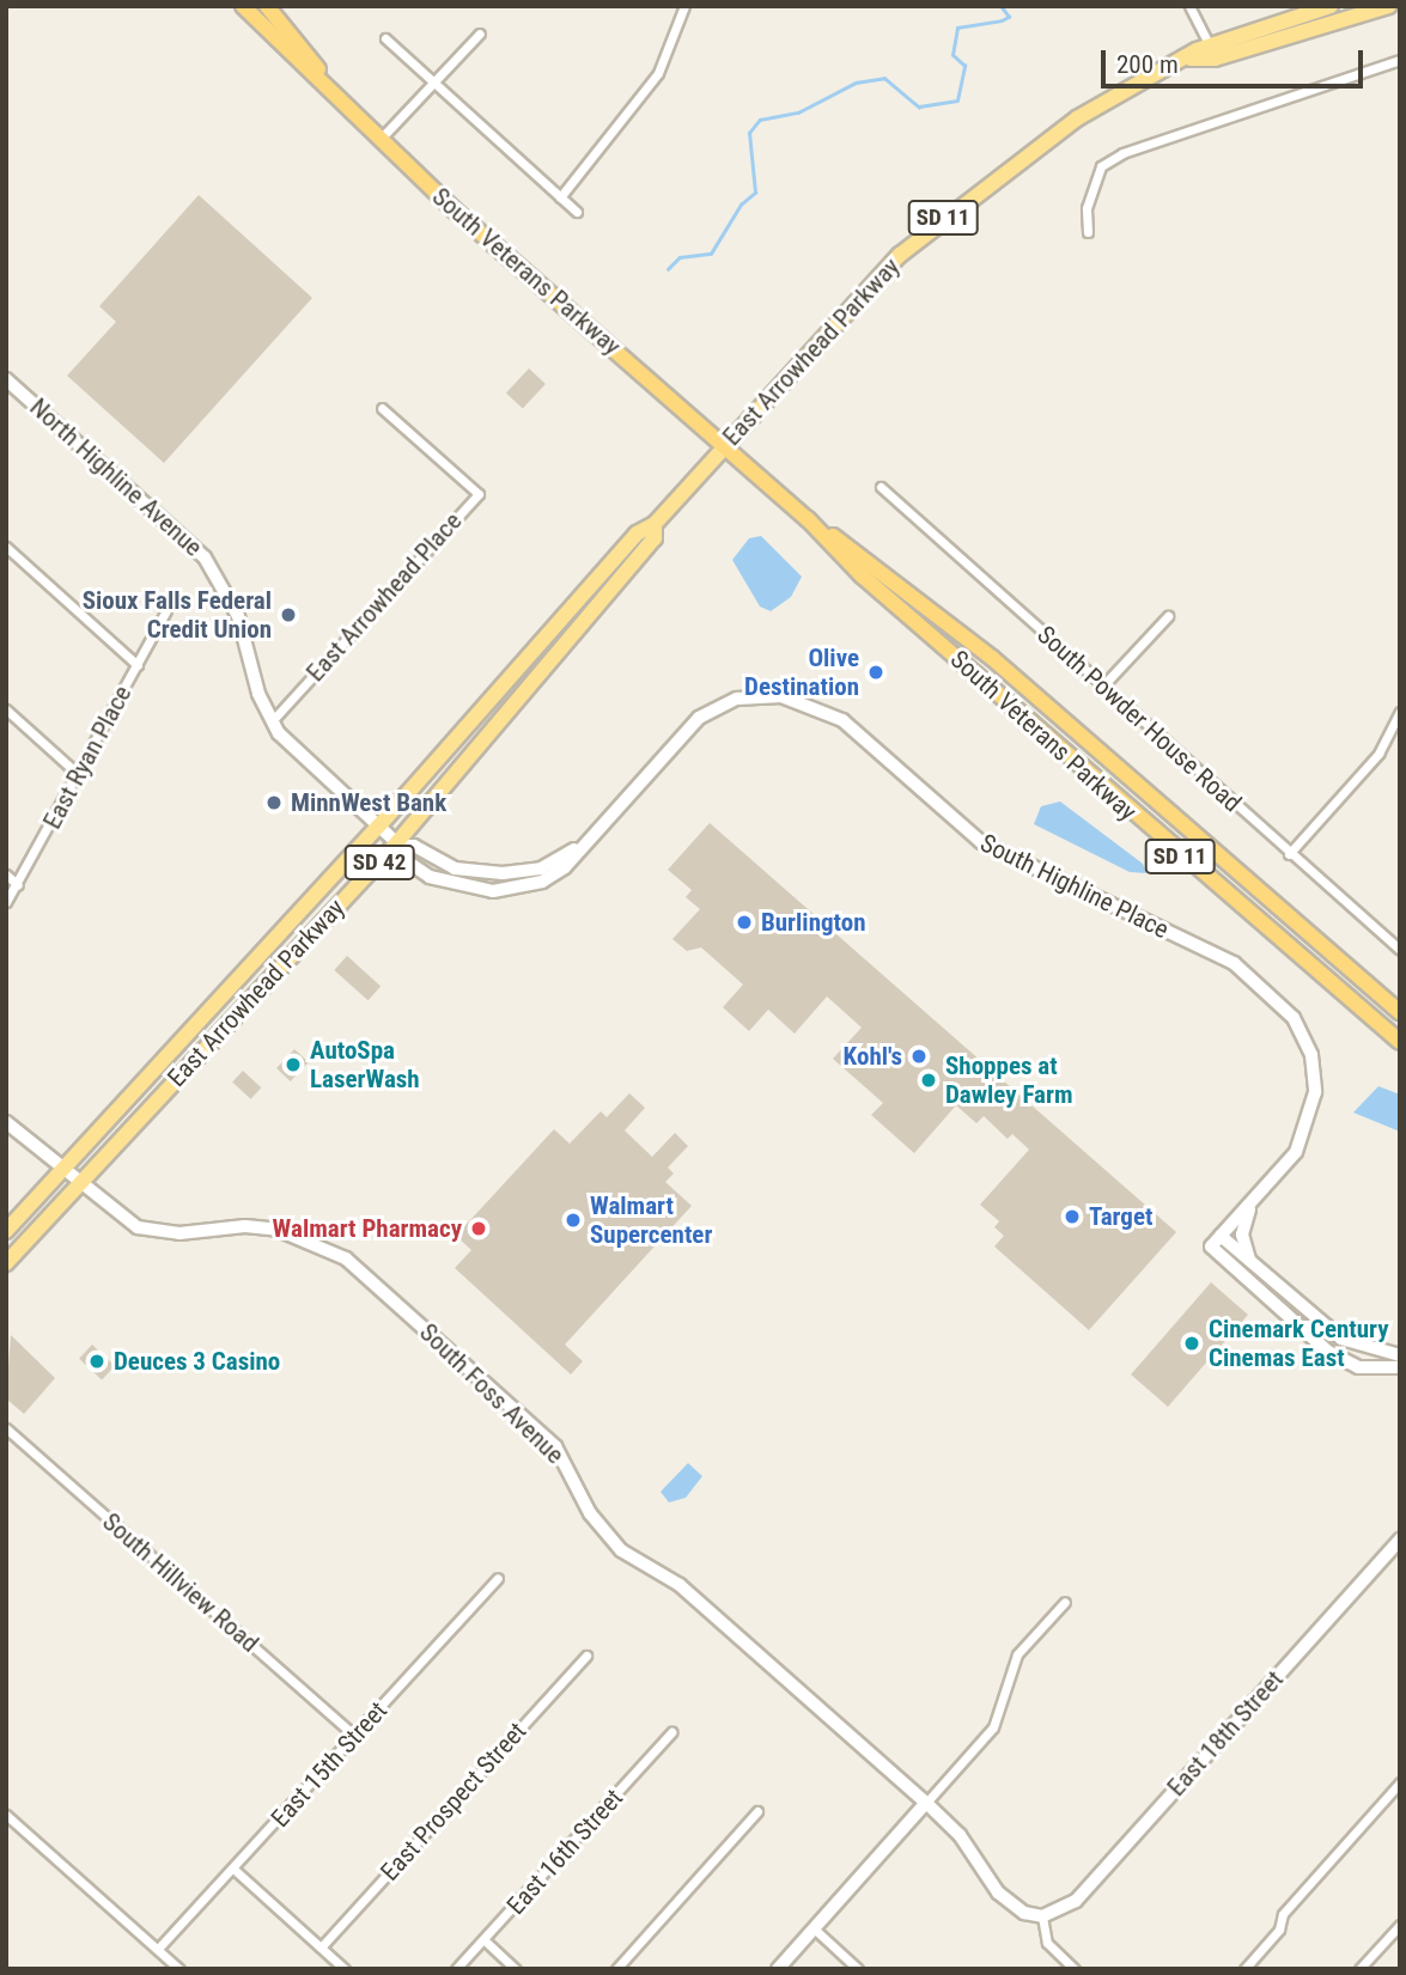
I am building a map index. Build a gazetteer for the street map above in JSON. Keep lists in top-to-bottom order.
{
  "streets": {
    "highway": ["SD 11", "South Veterans Parkway"],
    "main road": ["East Arrowhead Parkway", "SD 42"],
    "street": [
      "North Highline Avenue",
      "East Arrowhead Place",
      "South Powder House Road",
      "East Ryan Place",
      "South Highline Place",
      "South Foss Avenue",
      "South Hillview Road",
      "East 18th Street",
      "East 15th Street",
      "East Prospect Street",
      "East 16th Street"
    ]
  },
  "crossings": [
    ["South Veterans Parkway", "East Arrowhead Parkway"],
    ["East Arrowhead Parkway", "North Highline Avenue"],
    ["East Arrowhead Parkway", "South Highline Place"],
    ["East Arrowhead Parkway", "South Foss Avenue"],
    ["North Highline Avenue", "East Arrowhead Place"],
    ["North Highline Avenue", "South Highline Place"],
    ["South Foss Avenue", "East 18th Street"],
    ["South Hillview Road", "East 15th Street"]
  ],
  "places": [
    "Sioux Falls Federal Credit Union",
    "Olive Destination",
    "MinnWest Bank",
    "Burlington",
    "Kohl's",
    "AutoSpa LaserWash",
    "Shoppes at Dawley Farm",
    "Target",
    "Walmart Supercenter",
    "Walmart Pharmacy",
    "Cinemark Century Cinemas East",
    "Deuces 3 Casino"
  ],
  "scale_bar": "200 m"
}
